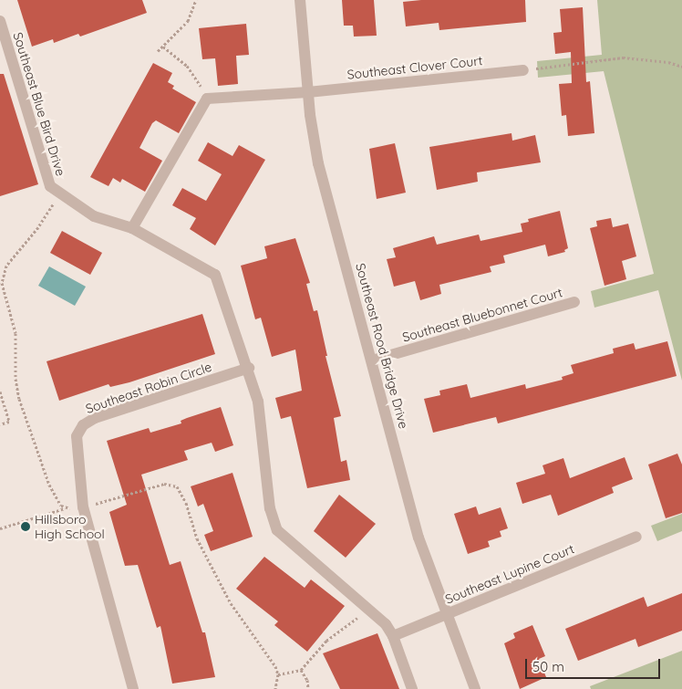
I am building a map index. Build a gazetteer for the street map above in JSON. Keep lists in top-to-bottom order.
{
  "streets": {
    "street": [
      "Southeast Clover Court",
      "Southeast Blue Bird Drive",
      "Southeast Bluebonnet Court",
      "Southeast Rood Bridge Drive",
      "Southeast Robin Circle",
      "Southeast Lupine Court"
    ]
  },
  "crossings": [
    ["Southeast Clover Court", "Southeast Rood Bridge Drive"],
    ["Southeast Blue Bird Drive", "Southeast Robin Circle"],
    ["Southeast Blue Bird Drive", "Southeast Lupine Court"],
    ["Southeast Bluebonnet Court", "Southeast Rood Bridge Drive"],
    ["Southeast Rood Bridge Drive", "Southeast Lupine Court"]
  ],
  "places": ["Hillsboro High School"],
  "scale_bar": "50 m"
}
